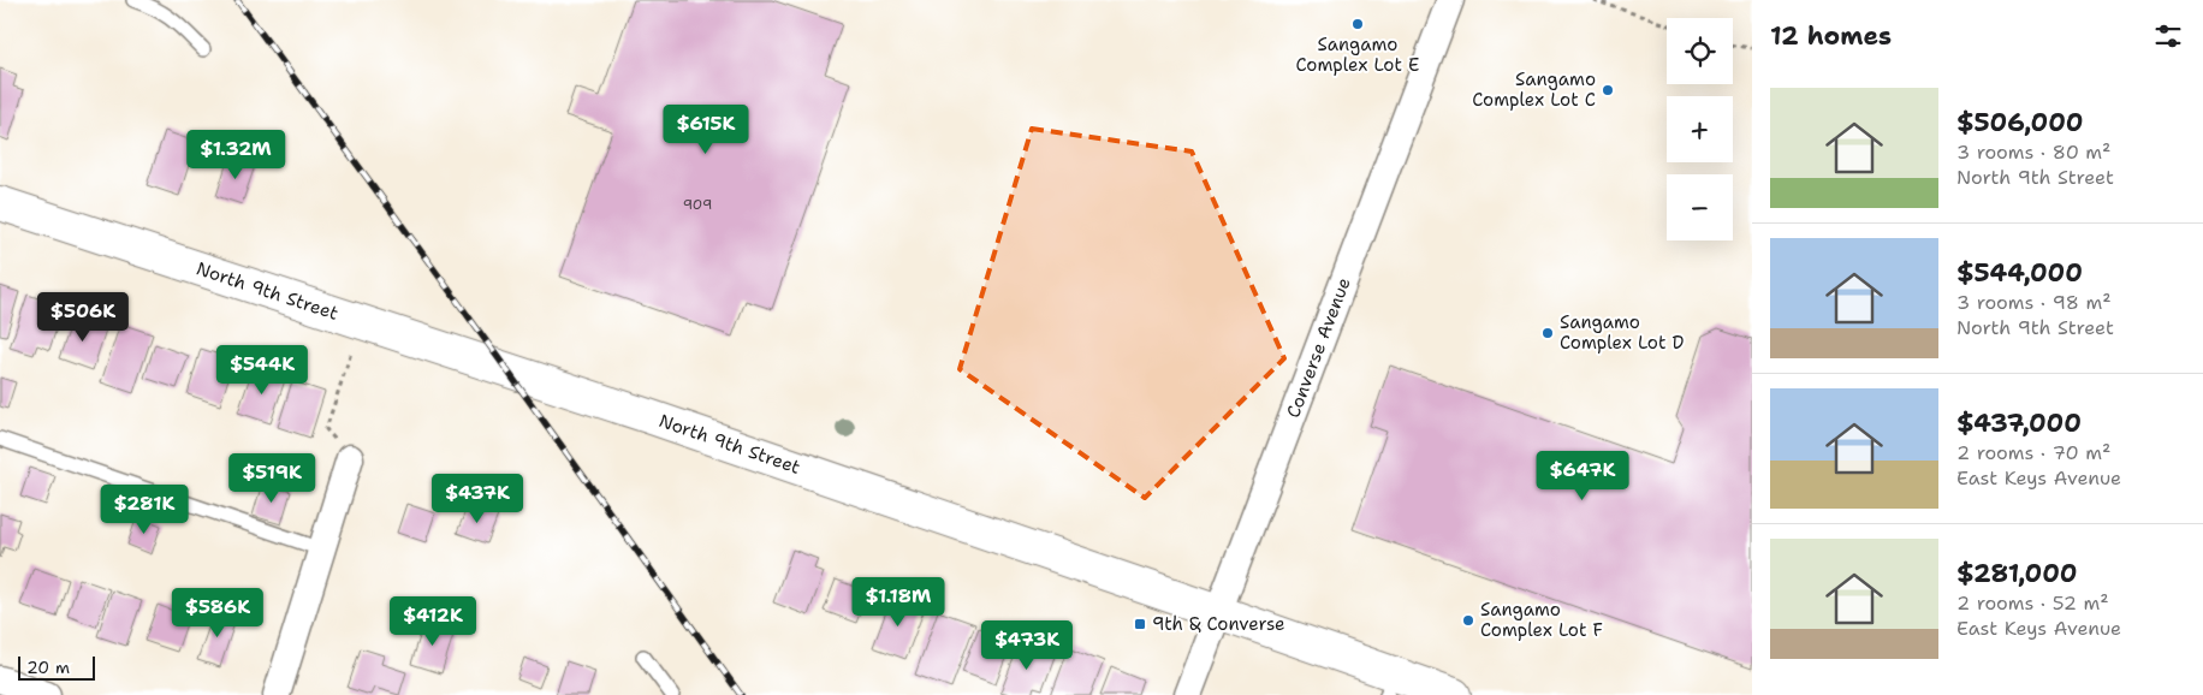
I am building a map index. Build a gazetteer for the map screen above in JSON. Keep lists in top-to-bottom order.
{
  "streets": {
    "main road": ["North 9th Street"],
    "street": ["Converse Avenue"]
  },
  "crossings": [
    ["North 9th Street", "Converse Avenue"]
  ],
  "places": {
    "other": [
      "Sangamo Complex Lot E",
      "Sangamo Complex Lot C",
      "Sangamo Complex Lot D",
      "Sangamo Complex Lot F"
    ],
    "transit": ["9th & Converse"]
  },
  "house_numbers": ["909"],
  "scale_bar": "20 m",
  "page": {
    "heading": "12 homes",
    "map_buttons": ["+", "−"],
    "list": [
      {
        "name": "$506,000",
        "note": "3 rooms · 80 m² · North 9th Street"
      },
      {
        "name": "$544,000",
        "note": "3 rooms · 98 m² · North 9th Street"
      },
      {
        "name": "$437,000",
        "note": "2 rooms · 70 m² · East Keys Avenue"
      },
      {
        "name": "$281,000",
        "note": "2 rooms · 52 m² · East Keys Avenue"
      }
    ],
    "price": [
      "$615K",
      "$1.32M",
      "$506K",
      "$544K",
      "$647K",
      "$519K",
      "$437K",
      "$281K",
      "$1.18M",
      "$586K",
      "$412K",
      "$473K"
    ],
    "scale": "20 m"
  }
}
